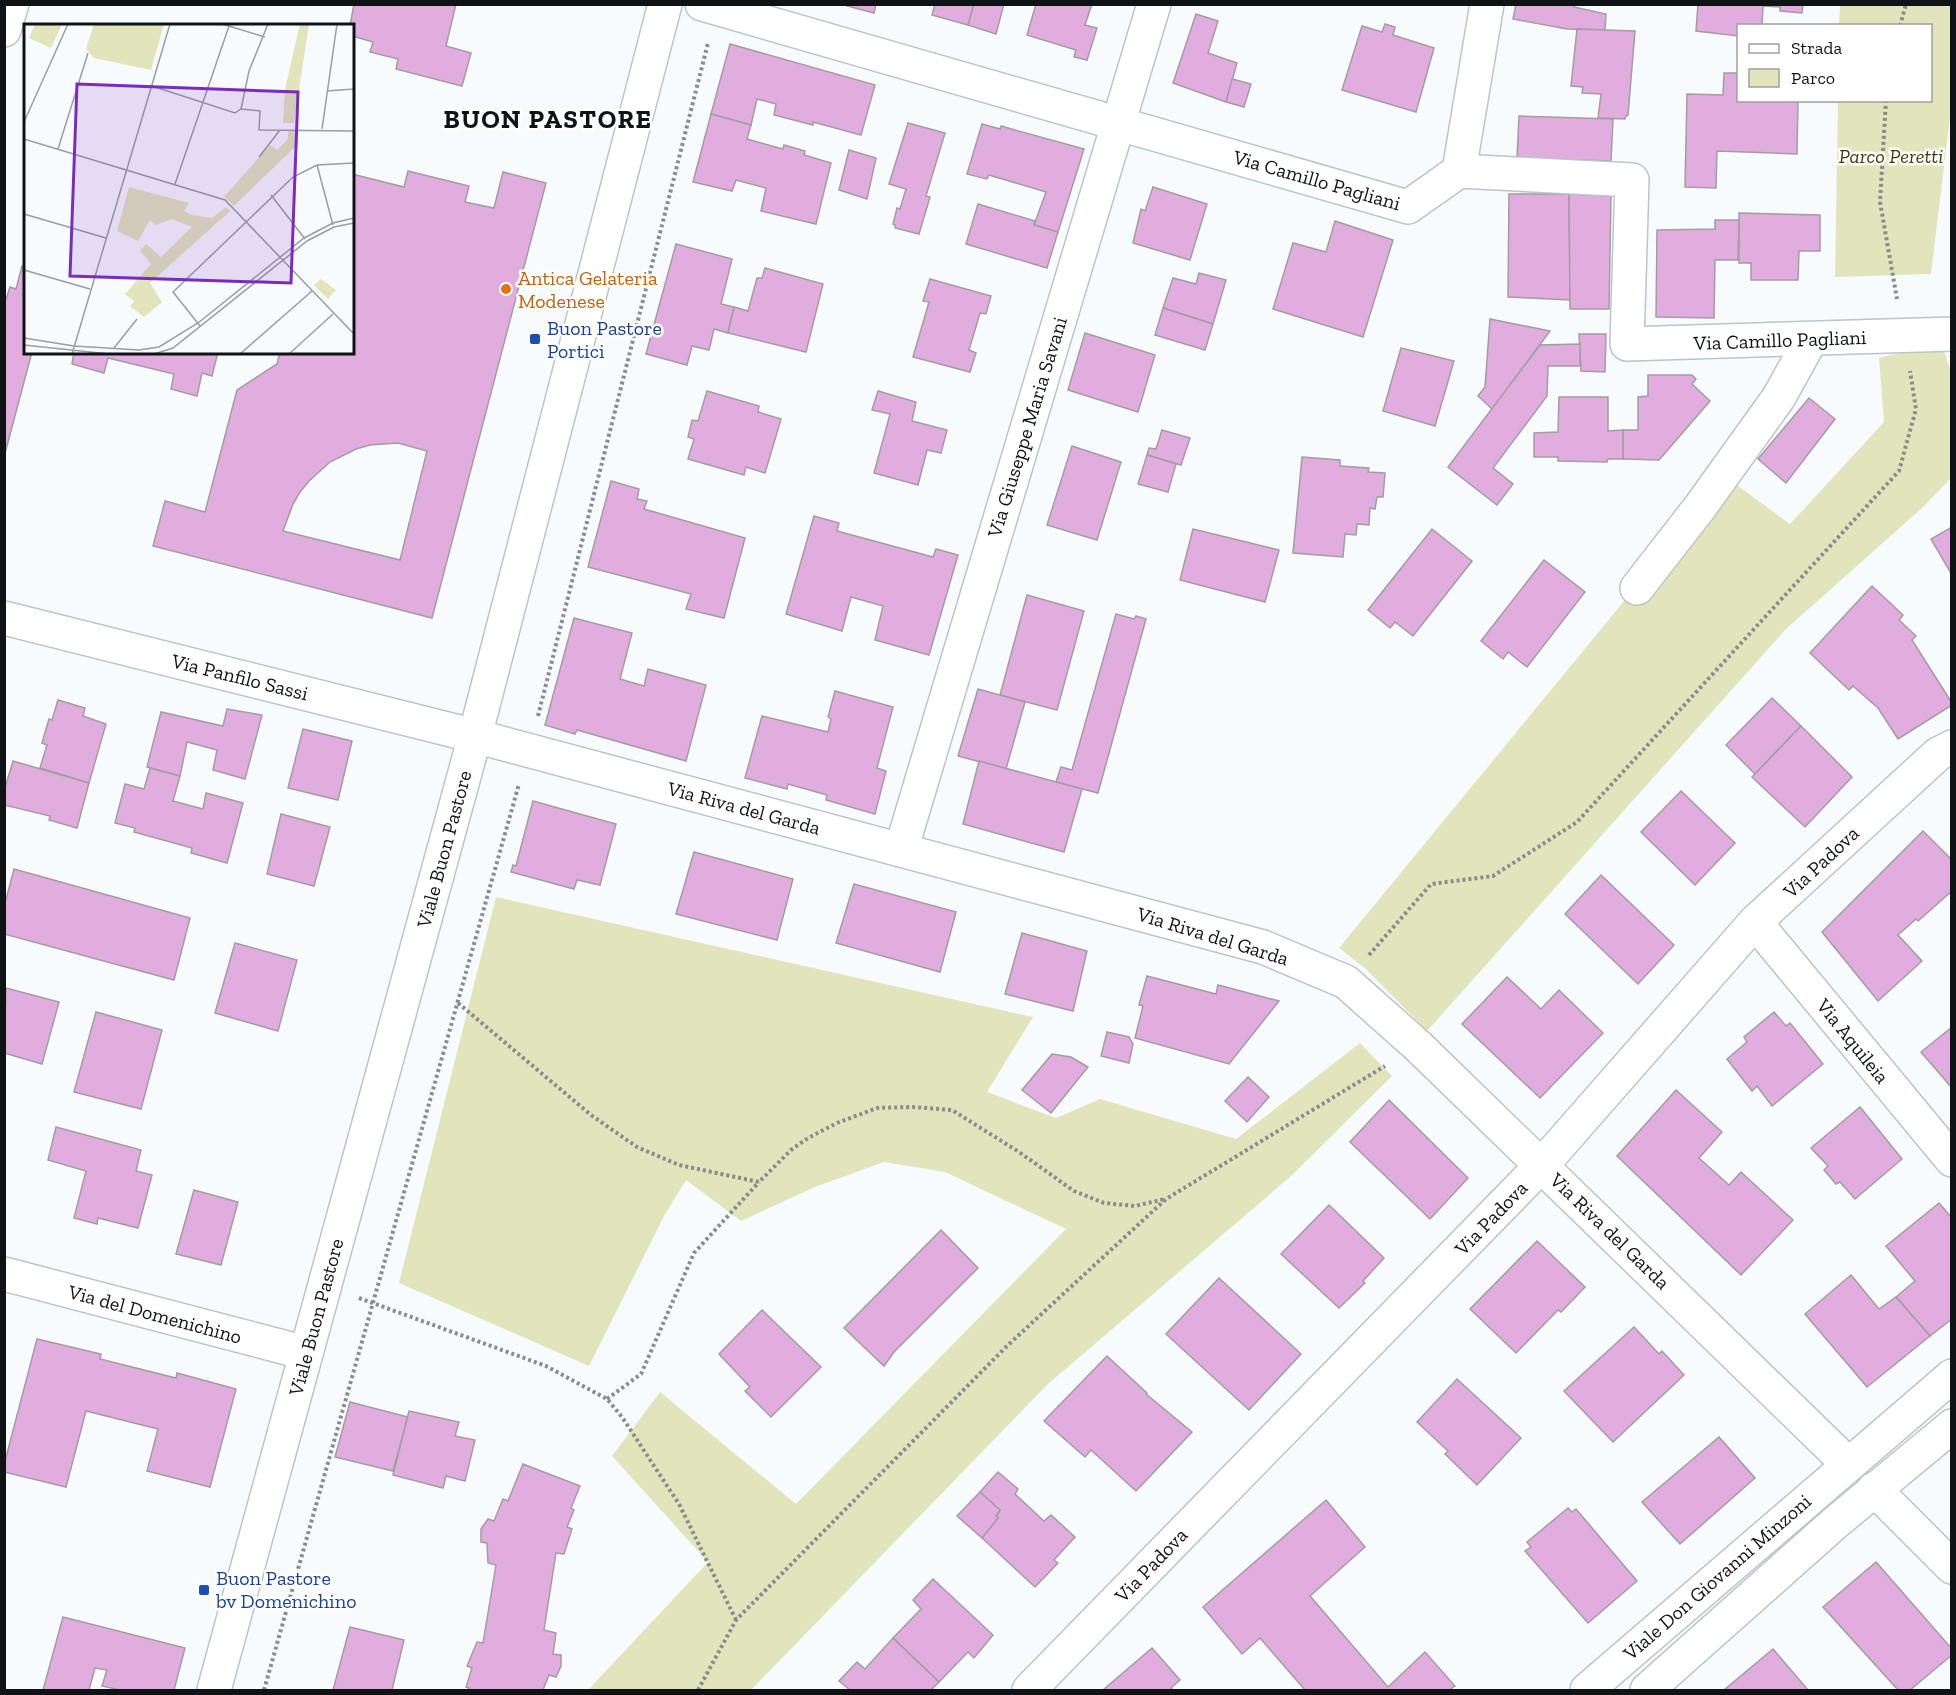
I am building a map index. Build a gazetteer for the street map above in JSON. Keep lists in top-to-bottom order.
{
  "streets": {
    "street": [
      "Via Camillo Pagliani",
      "Via Giuseppe Maria Savani",
      "Via Panfilo Sassi",
      "Via Riva del Garda",
      "Viale Buon Pastore",
      "Via Padova",
      "Via Aquileia",
      "Via del Domenichino",
      "Viale Don Giovanni Minzoni"
    ]
  },
  "crossings": [
    ["Via Camillo Pagliani", "Via Giuseppe Maria Savani"],
    ["Via Giuseppe Maria Savani", "Via Riva del Garda"],
    ["Via Panfilo Sassi", "Via Riva del Garda"],
    ["Via Panfilo Sassi", "Viale Buon Pastore"],
    ["Via Riva del Garda", "Viale Buon Pastore"],
    ["Via Riva del Garda", "Via Padova"],
    ["Via Riva del Garda", "Viale Don Giovanni Minzoni"],
    ["Viale Buon Pastore", "Via del Domenichino"],
    ["Via Padova", "Via Aquileia"]
  ],
  "districts": ["BUON PASTORE"],
  "parks": ["Parco Peretti"],
  "places": {
    "other": ["Antica Gelateria Modenese"],
    "transit": ["Buon Pastore Portici", "Buon Pastore bv Domenichino"]
  },
  "legend": ["Strada", "Parco"]
}
